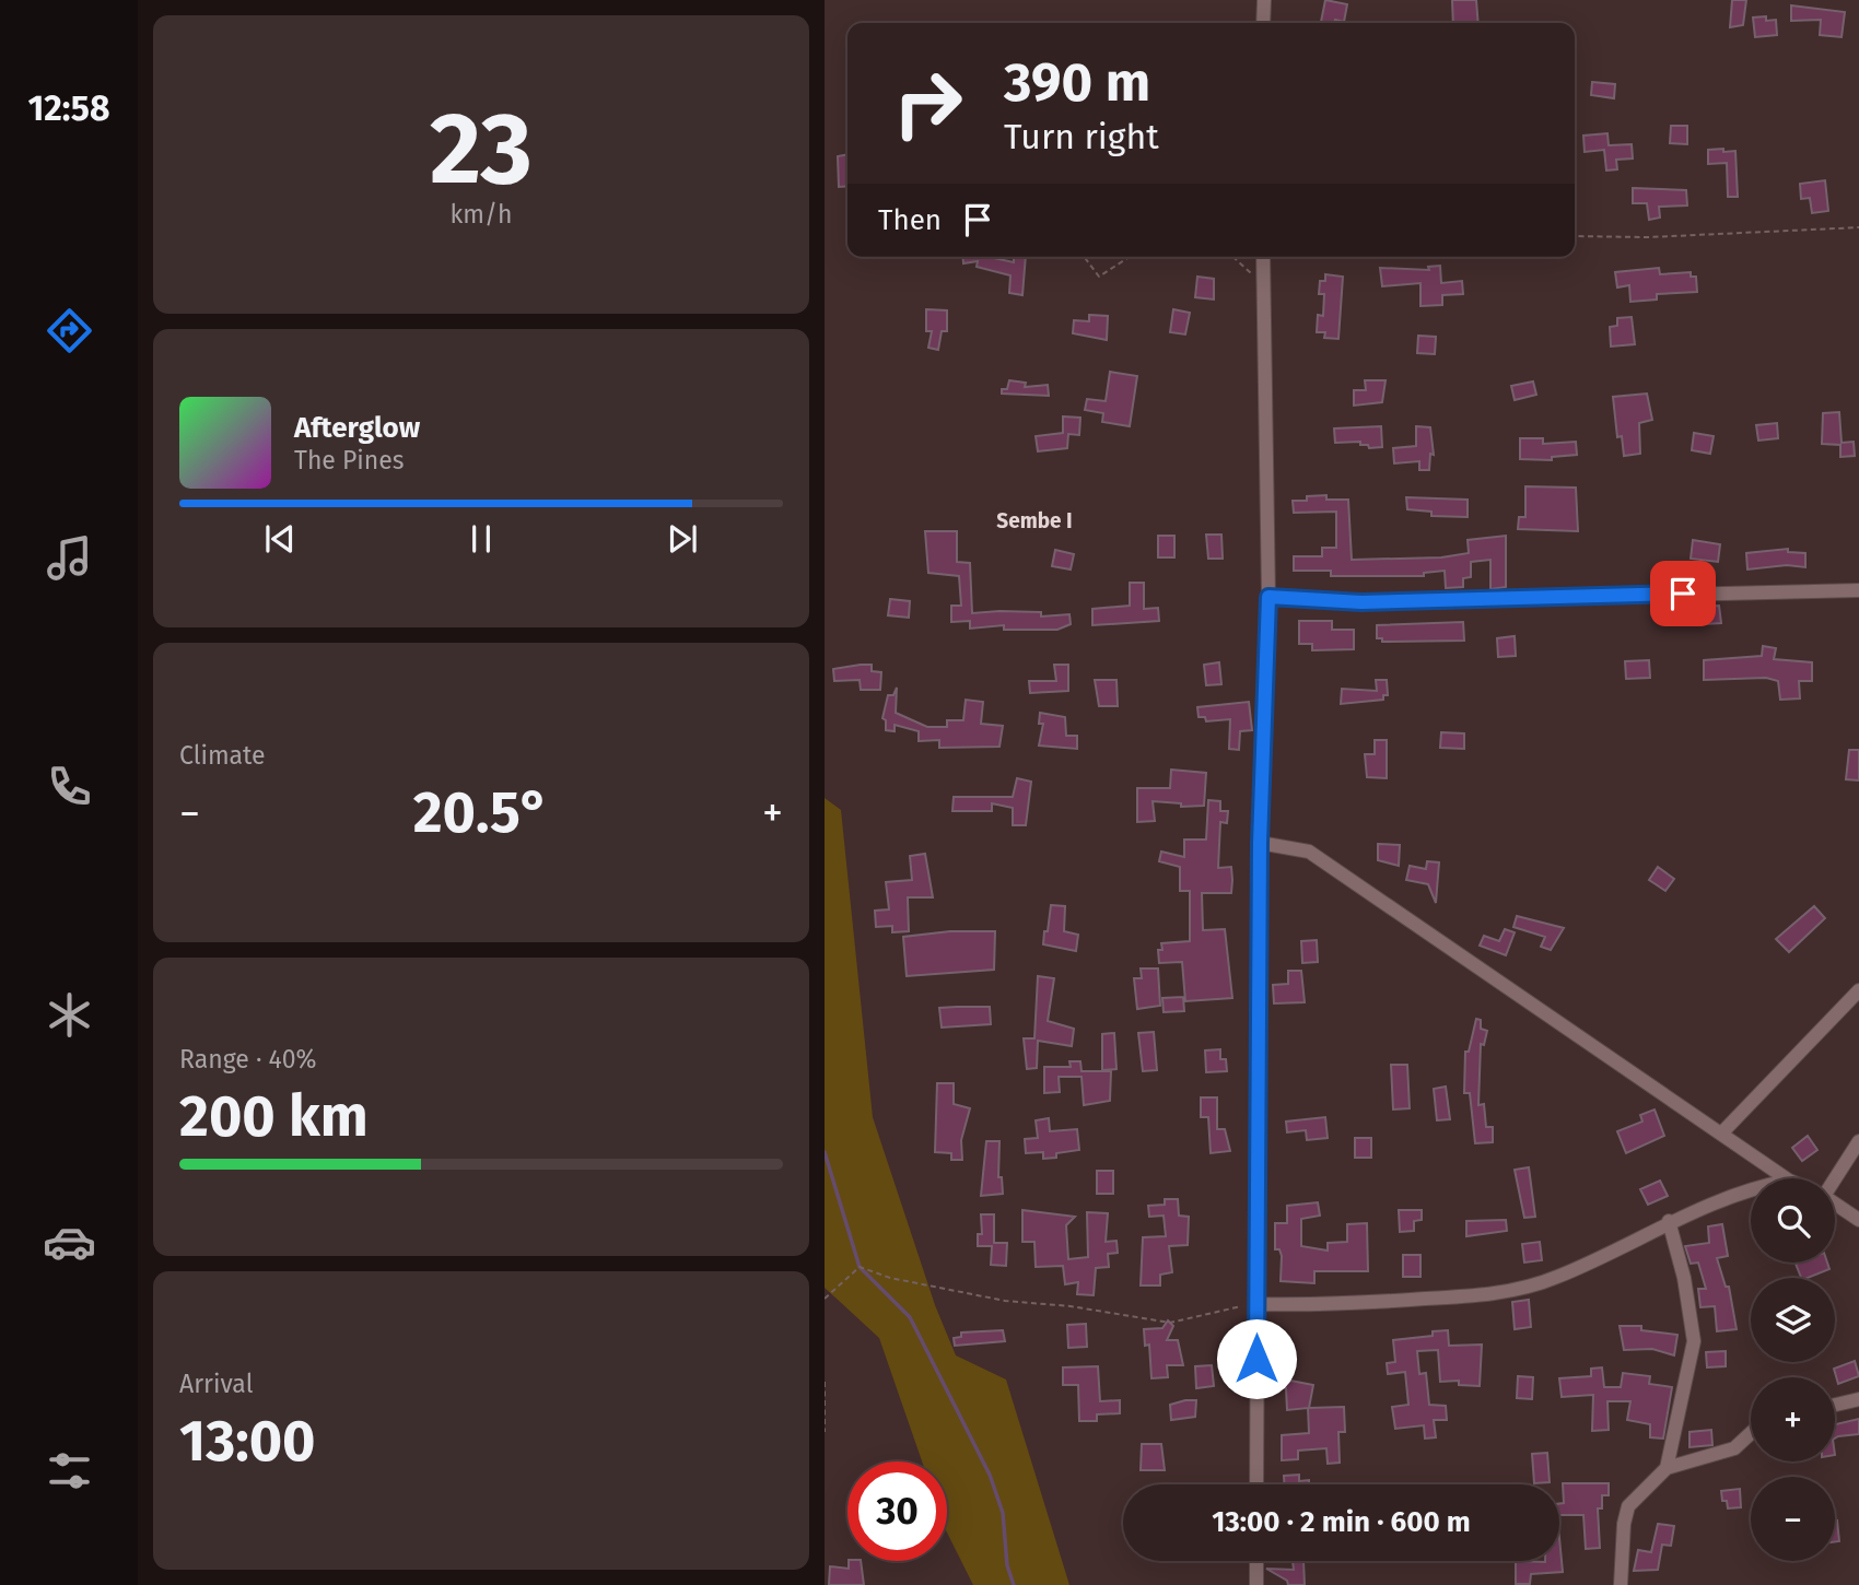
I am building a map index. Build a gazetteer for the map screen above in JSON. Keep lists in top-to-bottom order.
{
  "districts": ["Sembe I"],
  "page": {
    "tabs": "12:58",
    "tile": [
      ["23", "km/h"],
      "Climate",
      ["Range · 40%", "200 km"],
      ["Arrival", "13:00"]
    ],
    "turn": ["390 m", "Turn right"],
    "then": "Then",
    "song": ["Afterglow", "The Pines"],
    "heat": ["−", "20.5°", "+"],
    "map_buttons": ["+", "−"],
    "limit": "30",
    "trip": "13:00 · 2 min · 600 m"
  }
}
